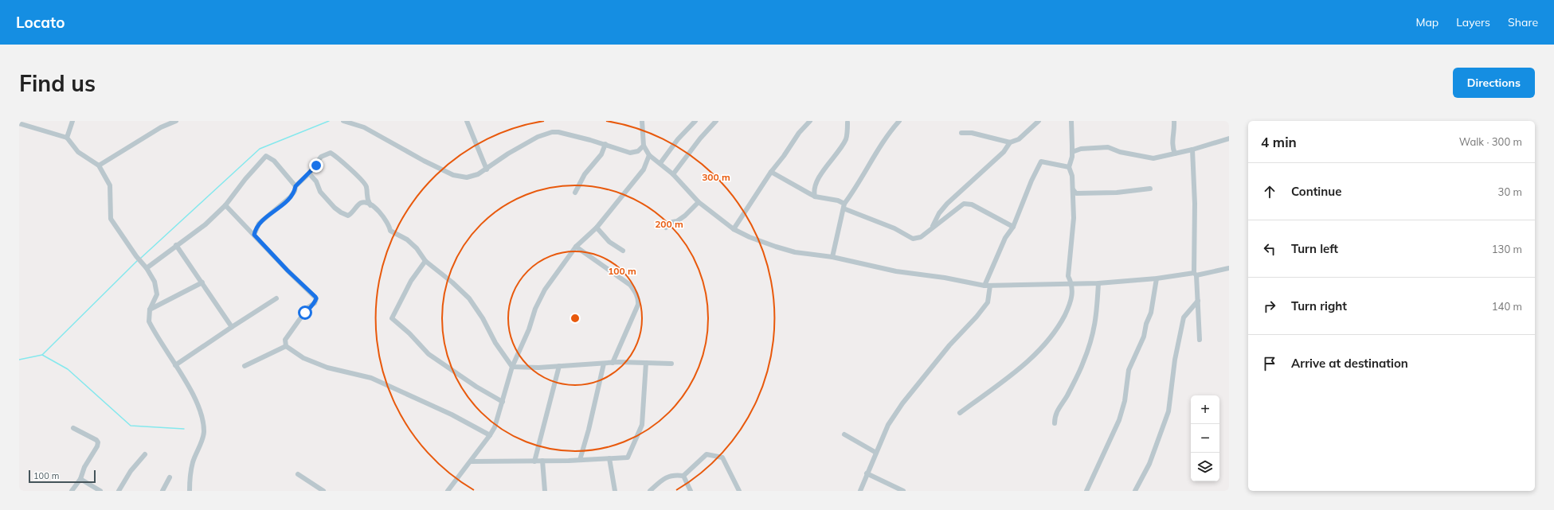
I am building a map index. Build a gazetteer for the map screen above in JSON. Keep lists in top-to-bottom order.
{
  "scale_bar": "100 m",
  "page": {
    "header": "Locato",
    "nav": ["Map", "Layers", "Share"],
    "buttons": "Directions",
    "title": "Find us",
    "heading": ["4 min", "Walk · 300 m"],
    "list": [
      ["Continue", "30 m"],
      ["Turn left", "130 m"],
      ["Turn right", "140 m"],
      "Arrive at destination"
    ],
    "map_buttons": ["+", "−"],
    "scale": "100 m"
  },
  "rings": ["300 m", "200 m", "100 m"]
}
